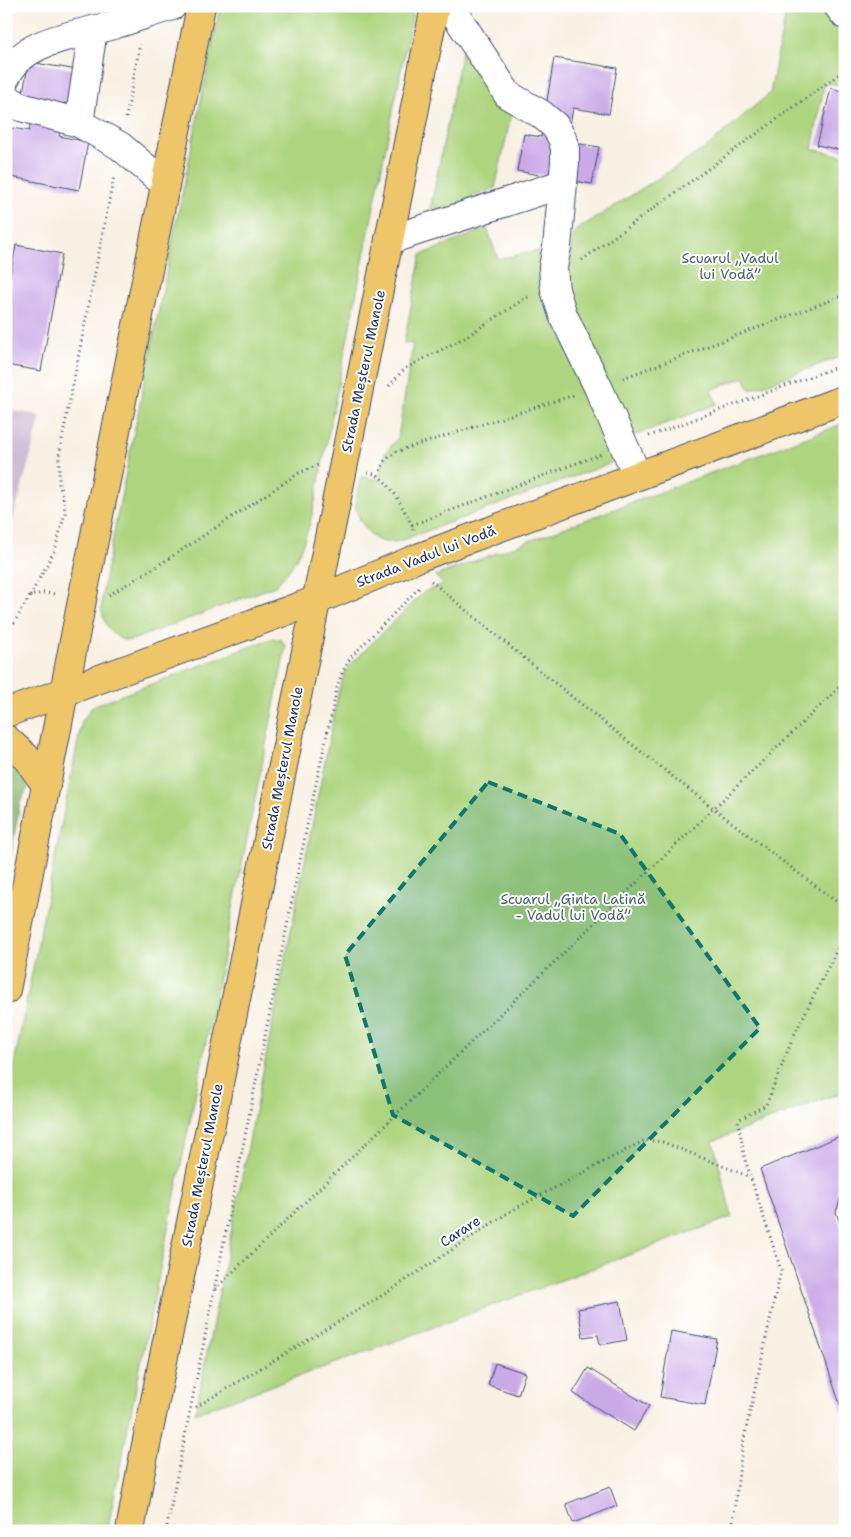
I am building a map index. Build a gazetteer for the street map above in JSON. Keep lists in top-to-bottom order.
{
  "streets": {
    "main road": ["Strada Meșterul Manole", "Strada Vadul lui Vodă"],
    "path": ["Carare"]
  },
  "crossings": [
    ["Strada Meșterul Manole", "Strada Vadul lui Vodă"]
  ],
  "parks": ["Scuarul „Vadul lui Vodă”", "Scuarul „Ginta Latină - Vadul lui Vodă”"]
}
